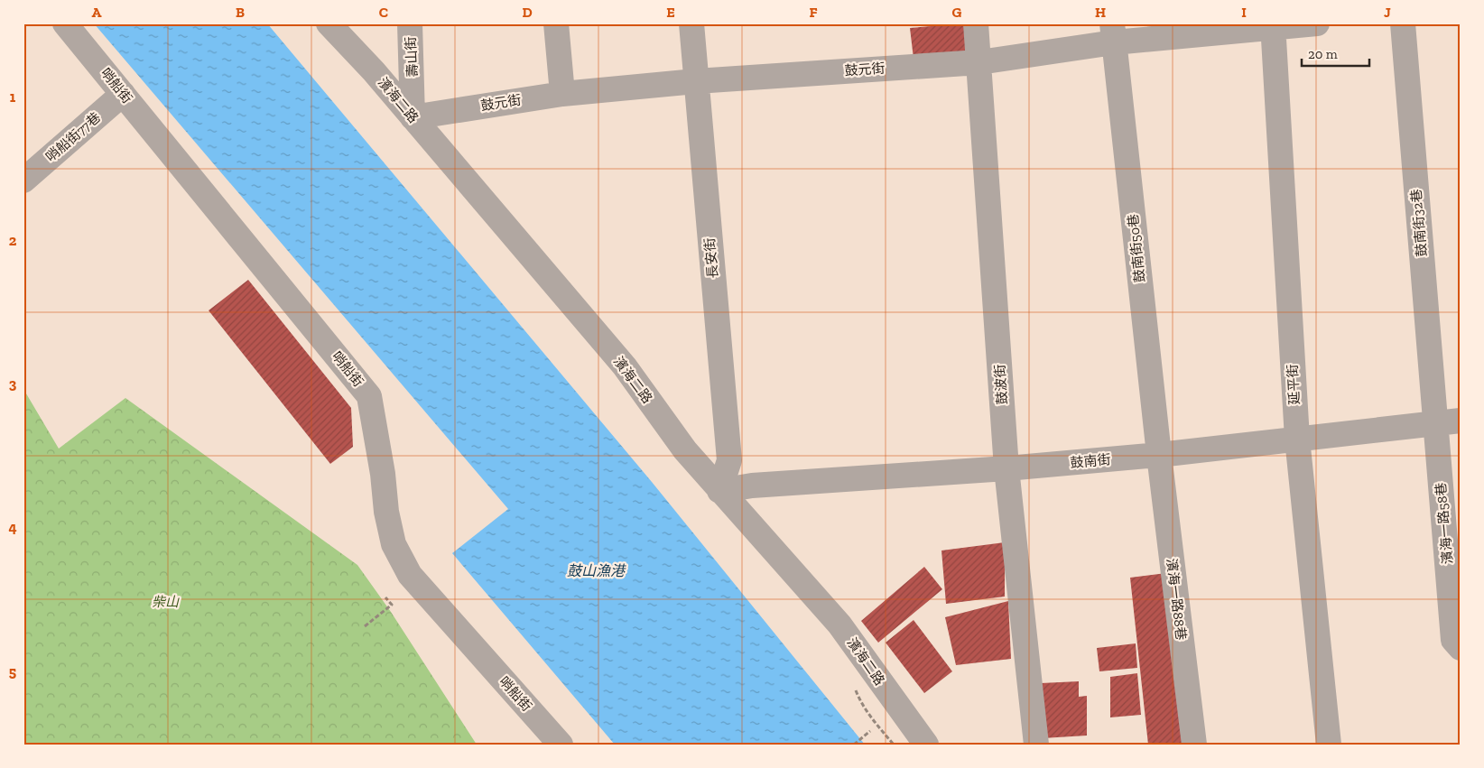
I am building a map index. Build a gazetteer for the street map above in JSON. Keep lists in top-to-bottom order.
{
  "streets": {
    "street": [
      "壽山街",
      "鼓元街",
      "哨船街",
      "濱海二路",
      "哨船街77巷",
      "鼓南街32巷",
      "鼓南街50巷",
      "長安街",
      "鼓波街",
      "延平街",
      "鼓南街",
      "濱海一路58巷",
      "濱海一路88巷"
    ]
  },
  "crossings": [
    ["壽山街", "鼓元街"],
    ["壽山街", "濱海二路"],
    ["鼓元街", "濱海二路"],
    ["鼓元街", "鼓南街50巷"],
    ["鼓元街", "長安街"],
    ["鼓元街", "鼓波街"],
    ["鼓元街", "延平街"],
    ["哨船街", "哨船街77巷"],
    ["濱海二路", "長安街"],
    ["濱海二路", "鼓南街"],
    ["鼓南街32巷", "鼓南街"],
    ["鼓南街32巷", "濱海一路58巷"],
    ["鼓南街50巷", "鼓南街"],
    ["鼓南街50巷", "濱海一路88巷"],
    ["長安街", "鼓南街"],
    ["鼓波街", "鼓南街"],
    ["延平街", "鼓南街"],
    ["鼓南街", "濱海一路58巷"],
    ["鼓南街", "濱海一路88巷"]
  ],
  "water": ["鼓山漁港"],
  "parks": ["柴山"],
  "scale_bar": "20 m",
  "grid": {
    "columns": [
      "A",
      "B",
      "C",
      "D",
      "E",
      "F",
      "G",
      "H",
      "I",
      "J"
    ],
    "rows": [
      "1",
      "2",
      "3",
      "4",
      "5"
    ]
  }
}
